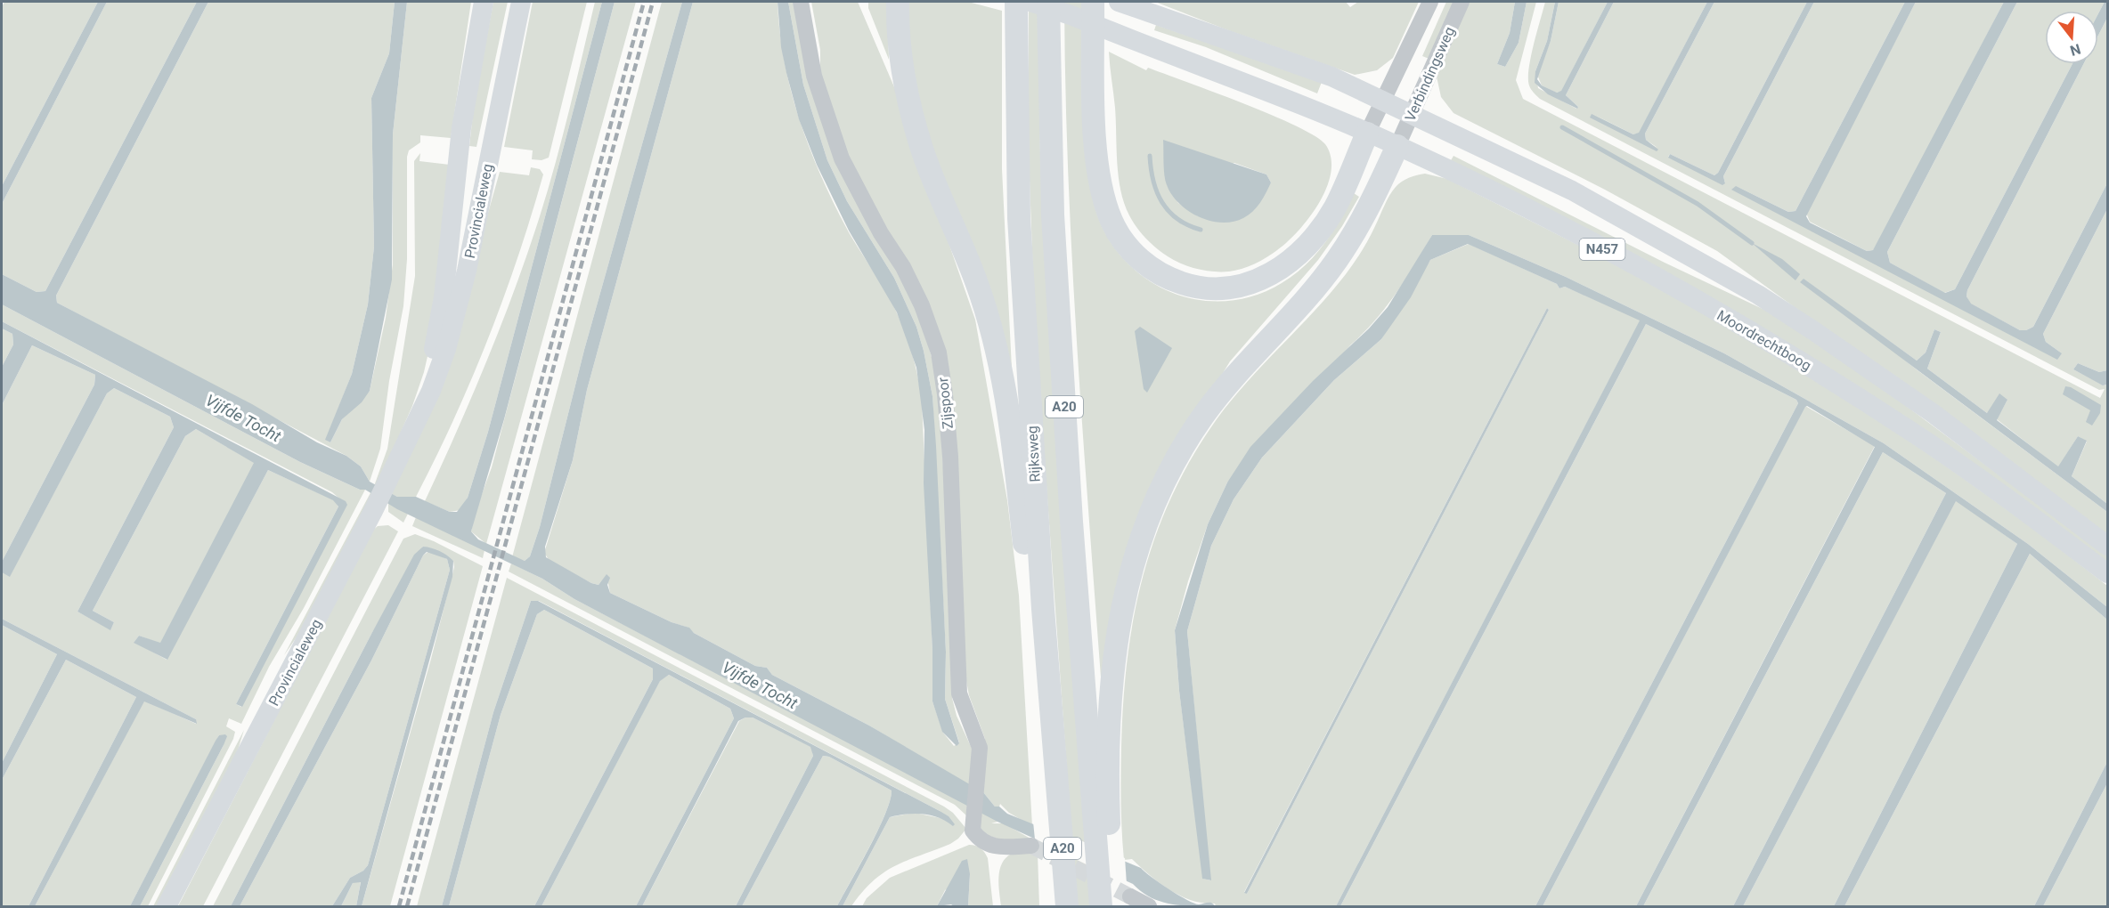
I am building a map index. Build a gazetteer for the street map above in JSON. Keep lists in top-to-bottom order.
{
  "streets": {
    "highway": ["A20", "Rijksweg"],
    "main road": ["Provincialeweg", "N457", "Moordrechtboog"],
    "street": ["Verbindingsweg", "Zijspoor"]
  },
  "crossings": [
    ["Verbindingsweg", "N457"],
    ["Verbindingsweg", "Moordrechtboog"],
    ["Verbindingsweg", "A20"],
    ["N457", "Moordrechtboog"],
    ["N457", "A20"],
    ["Moordrechtboog", "A20"],
    ["A20", "Rijksweg"]
  ],
  "water": ["Vijfde Tocht"],
  "north": "bottom"
}
